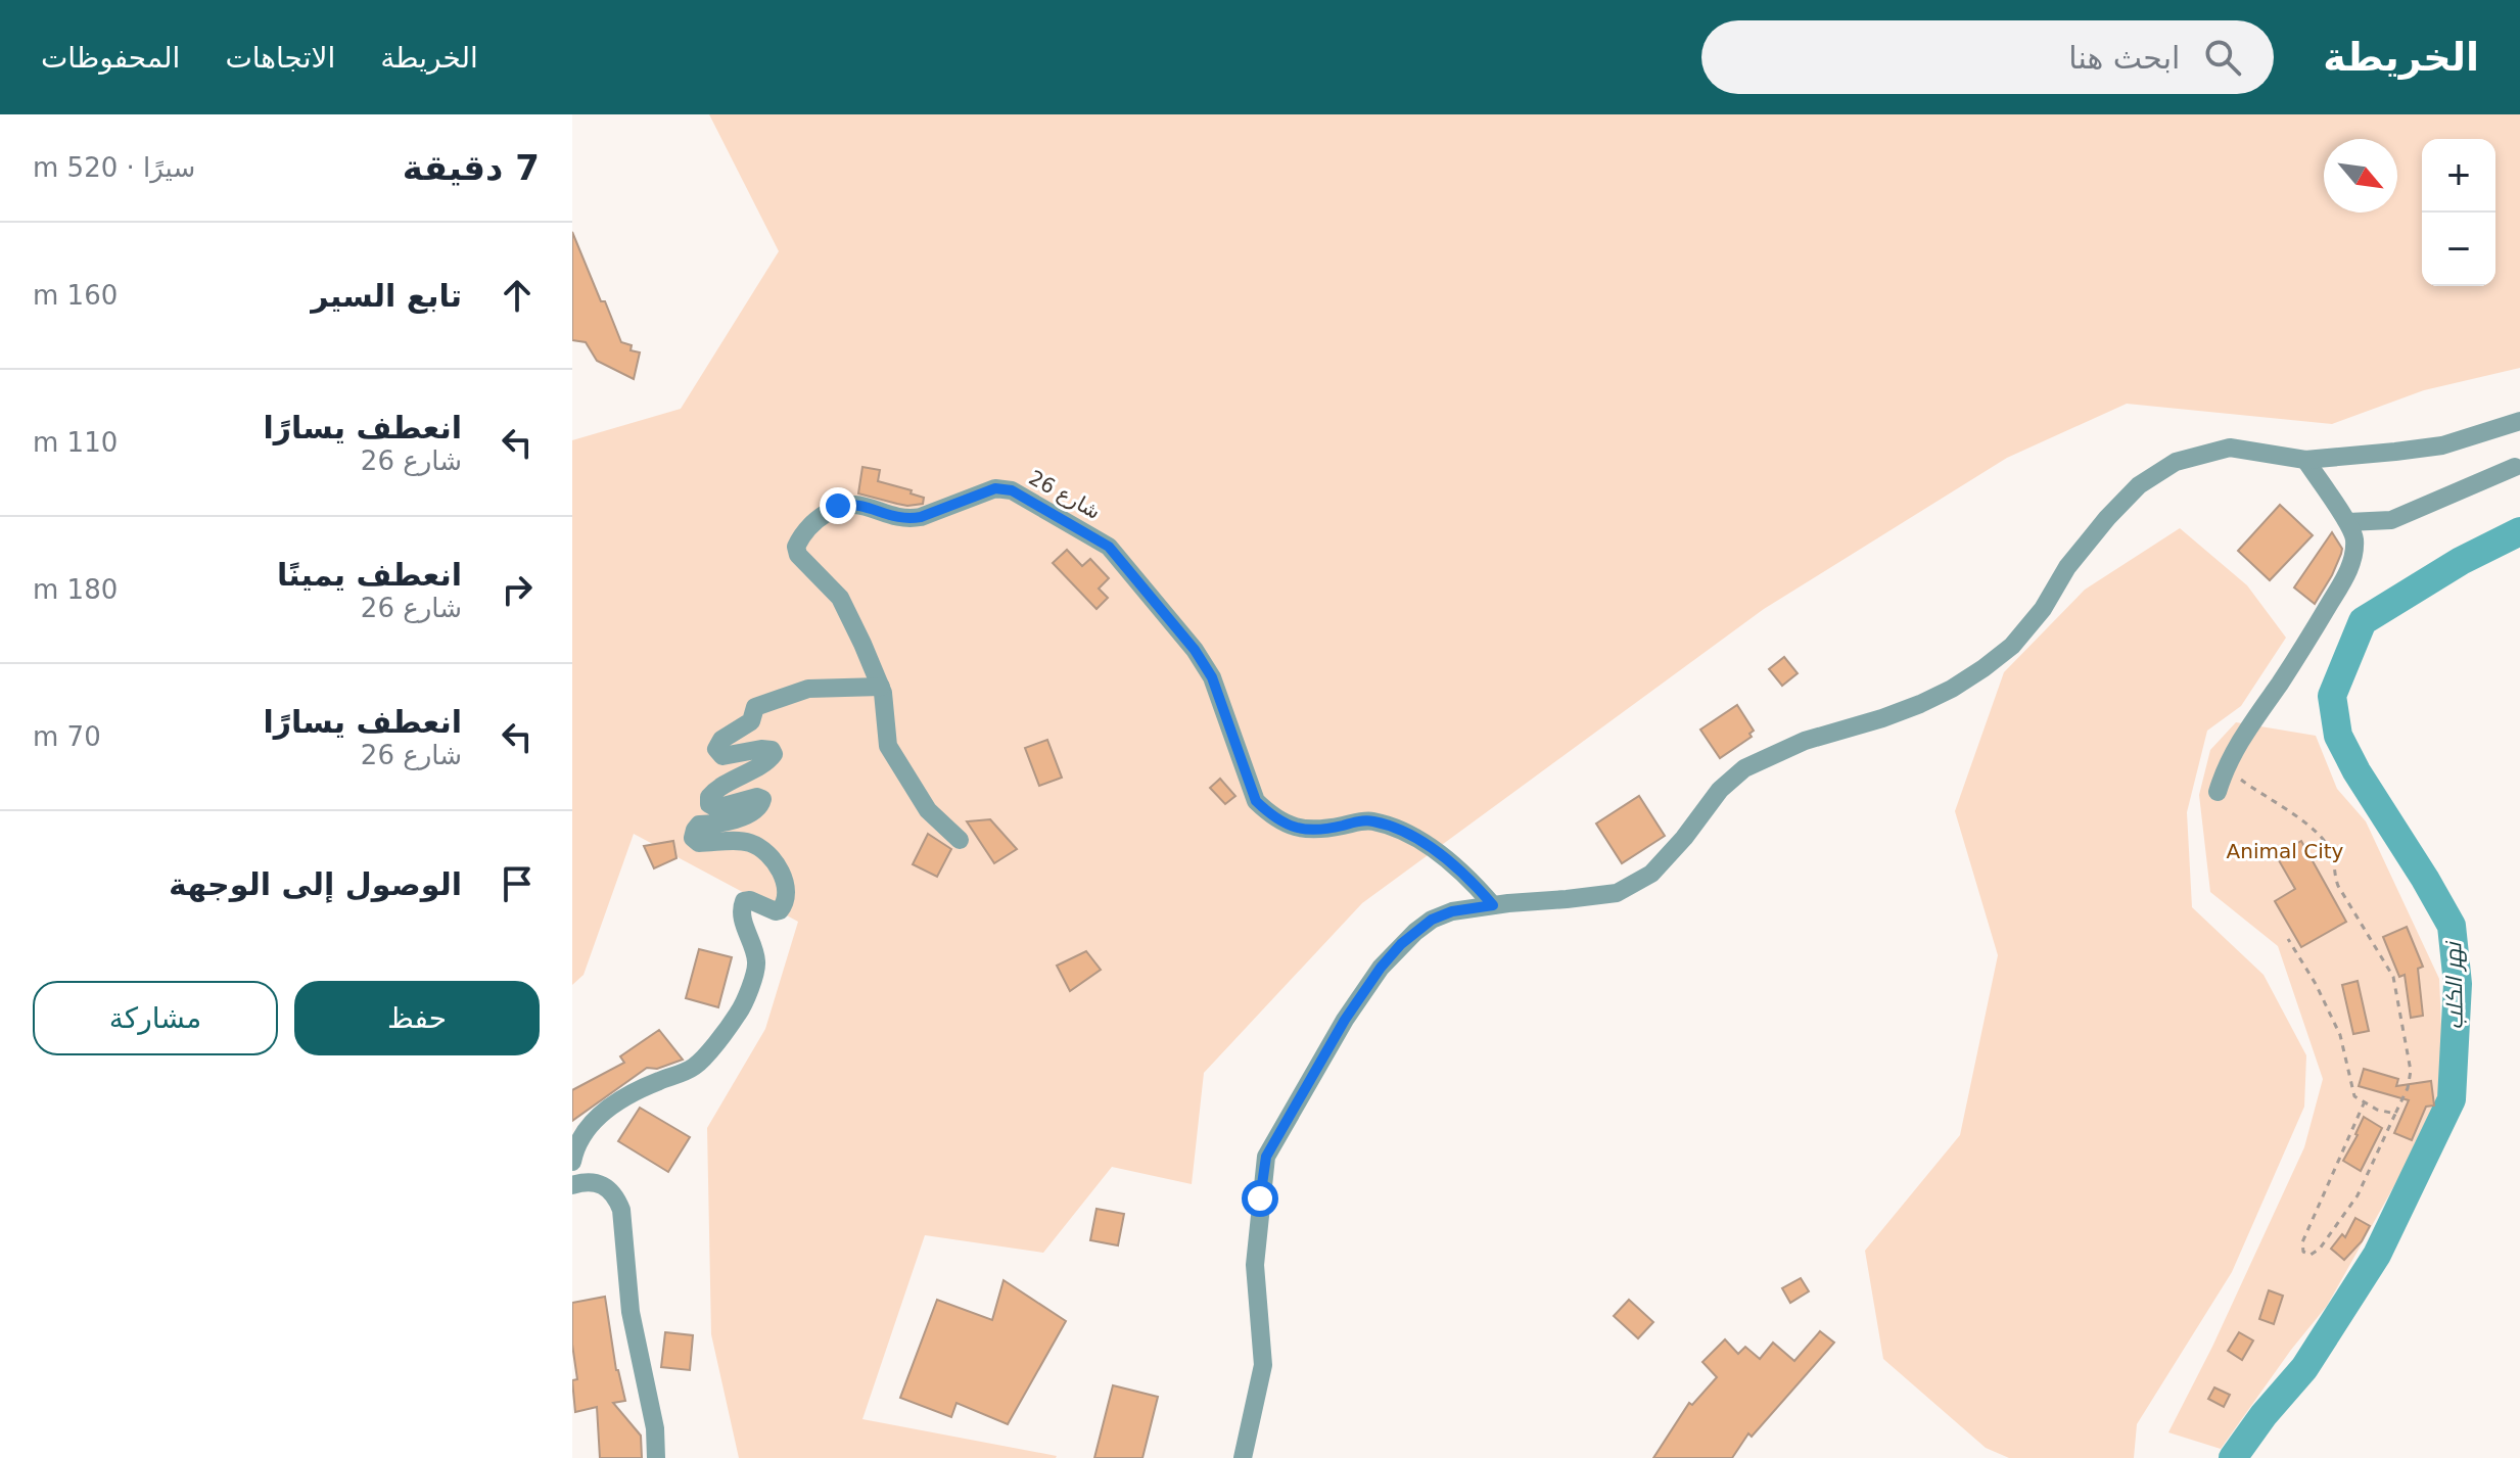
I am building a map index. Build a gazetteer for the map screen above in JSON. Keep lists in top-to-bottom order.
{
  "streets": {
    "street": ["شارع 26"]
  },
  "water": ["نهر الكلب"],
  "parks": ["Animal City"],
  "north": "bottom right",
  "page": {
    "header": "الخريطة",
    "search": "ابحث هنا",
    "nav": ["الخريطة", "الاتجاهات", "المحفوظات"],
    "heading": ["7 دقيقة", "سيرًا · 520 m"],
    "map_buttons": ["+", "−"],
    "list": [
      ["تابع السير", "160 m"],
      ["انعطف يسارًا", "شارع 26", "110 m"],
      ["انعطف يمينًا", "شارع 26", "180 m"],
      ["انعطف يسارًا", "شارع 26", "70 m"],
      "الوصول إلى الوجهة"
    ],
    "buttons": ["حفظ", "مشاركة"]
  }
}
